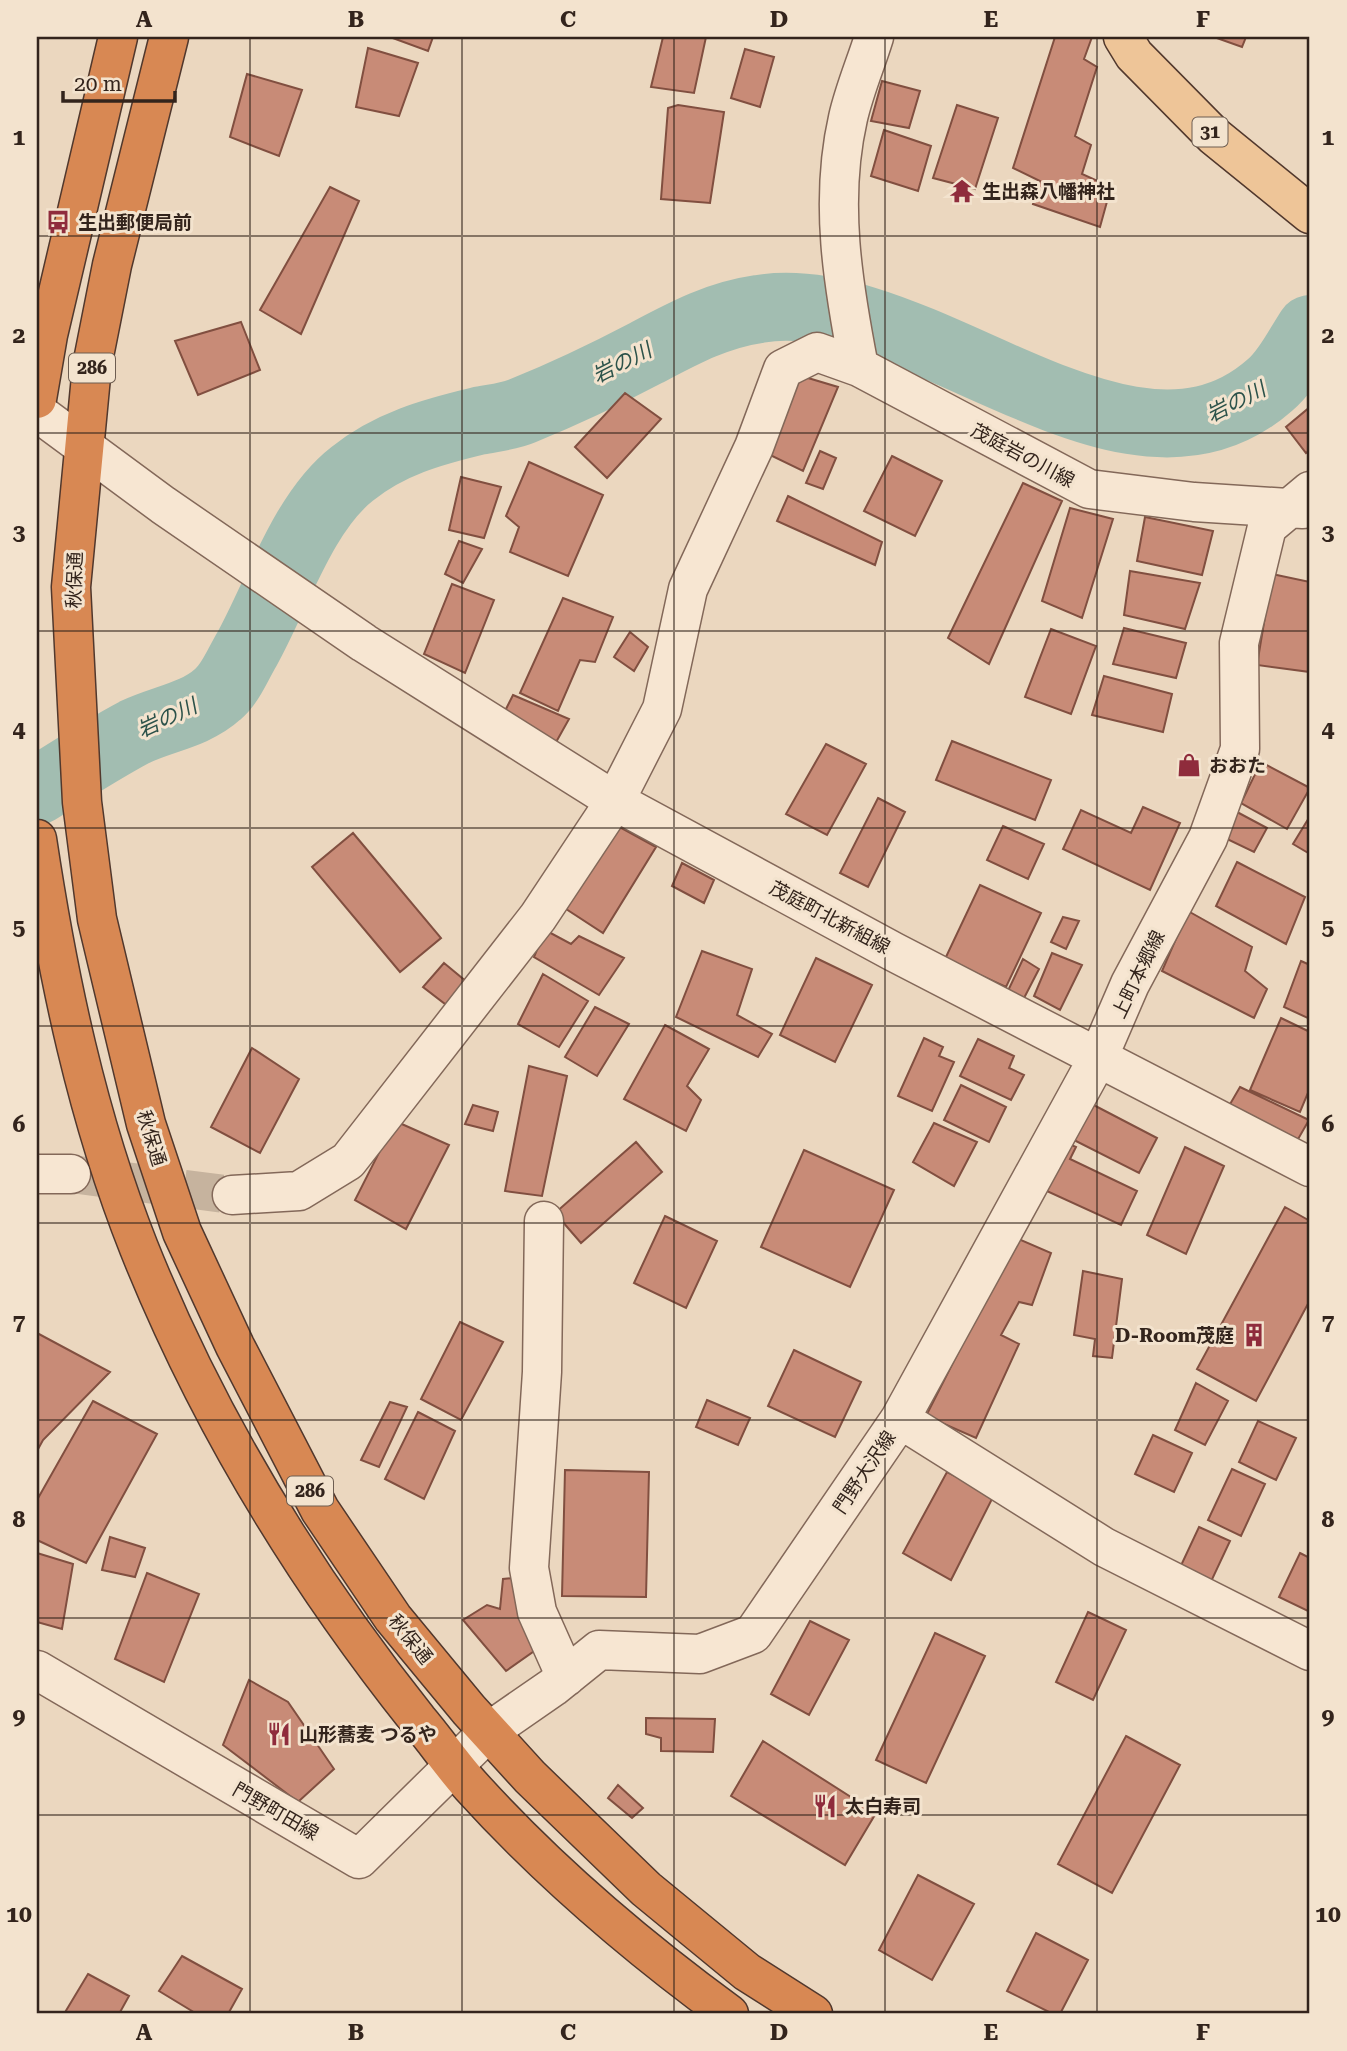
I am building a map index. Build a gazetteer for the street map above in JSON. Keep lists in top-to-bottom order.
{
  "streets": {
    "highway": ["286", "秋保通"],
    "main road": ["31"],
    "street": [
      "茂庭岩の川線",
      "茂庭町北新組線",
      "上町本郷線",
      "門野大沢線",
      "門野町田線"
    ]
  },
  "crossings": [
    ["286", "門野町田線"],
    ["茂庭岩の川線", "茂庭町北新組線"],
    ["茂庭岩の川線", "上町本郷線"],
    ["秋保通", "茂庭町北新組線"],
    ["秋保通", "門野大沢線"],
    ["秋保通", "門野町田線"],
    ["茂庭町北新組線", "上町本郷線"],
    ["上町本郷線", "門野大沢線"],
    ["門野大沢線", "門野町田線"]
  ],
  "water": ["岩の川"],
  "places": {
    "temple": ["生出森八幡神社"],
    "bus stop": ["生出郵便局前"],
    "shop": ["おおた"],
    "building": ["D-Room茂庭"],
    "restaurant": ["山形蕎麦 つるや", "太白寿司"]
  },
  "scale_bar": "20 m",
  "grid": {
    "columns": [
      "A",
      "B",
      "C",
      "D",
      "E",
      "F"
    ],
    "rows": [
      "1",
      "2",
      "3",
      "4",
      "5",
      "6",
      "7",
      "8",
      "9",
      "10"
    ]
  }
}
